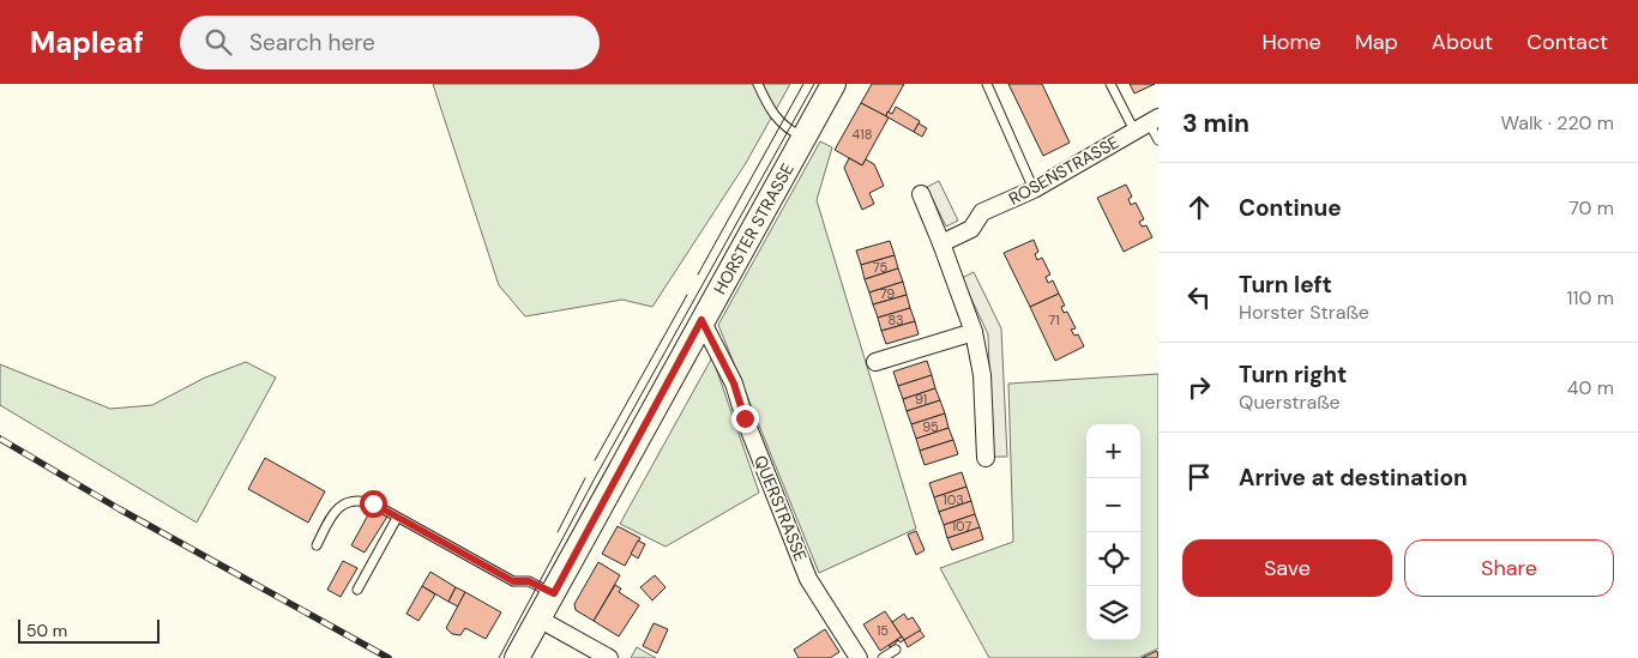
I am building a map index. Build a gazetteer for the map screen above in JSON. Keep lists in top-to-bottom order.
{
  "streets": {
    "main road": ["HORSTER STRASSE"],
    "street": ["ROSENSTRASSE", "QUERSTRASSE"]
  },
  "crossings": [
    ["HORSTER STRASSE", "QUERSTRASSE"]
  ],
  "house_numbers": [
    "418",
    "75",
    "79",
    "83",
    "71",
    "91",
    "95",
    "103",
    "107",
    "15"
  ],
  "scale_bar": "50 m",
  "page": {
    "header": "Mapleaf",
    "search": "Search here",
    "nav": [
      "Home",
      "Map",
      "About",
      "Contact"
    ],
    "heading": ["3 min", "Walk · 220 m"],
    "list": [
      ["Continue", "70 m"],
      ["Turn left", "Horster Straße", "110 m"],
      ["Turn right", "Querstraße", "40 m"],
      "Arrive at destination"
    ],
    "map_buttons": ["+", "−"],
    "buttons": ["Save", "Share"],
    "scale": "50 m"
  }
}
